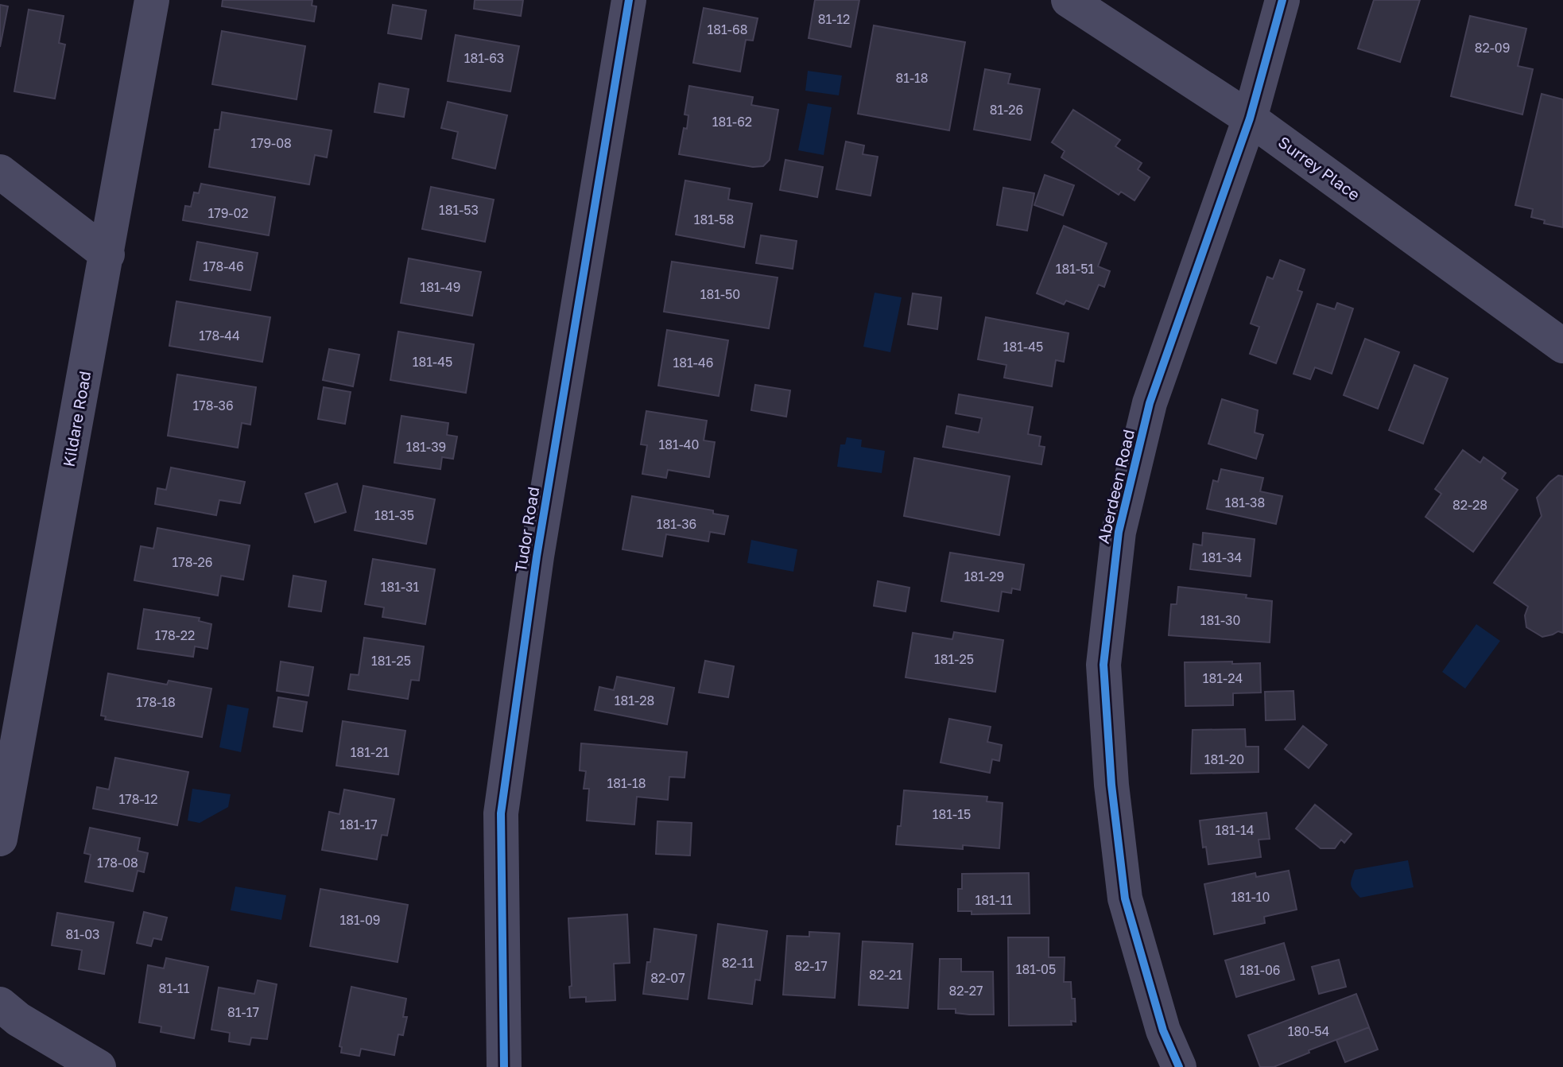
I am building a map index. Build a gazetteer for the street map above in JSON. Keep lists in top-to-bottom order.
{
  "streets": {
    "street": [
      "Surrey Place",
      "Kildare Road",
      "Aberdeen Road",
      "Tudor Road"
    ]
  },
  "crossings": [
    ["Surrey Place", "Aberdeen Road"]
  ],
  "house_numbers": [
    "81-12",
    "181-68",
    "82-09",
    "181-63",
    "81-18",
    "81-26",
    "181-62",
    "179-08",
    "181-53",
    "179-02",
    "181-58",
    "178-46",
    "181-51",
    "181-49",
    "181-50",
    "178-44",
    "181-45",
    "181-45",
    "181-46",
    "178-36",
    "181-40",
    "181-39",
    "181-38",
    "82-28",
    "181-35",
    "181-36",
    "181-34",
    "178-26",
    "181-29",
    "181-31",
    "181-30",
    "178-22",
    "181-25",
    "181-25",
    "181-24",
    "181-28",
    "178-18",
    "181-21",
    "181-20",
    "181-18",
    "178-12",
    "181-15",
    "181-17",
    "181-14",
    "178-08",
    "181-10",
    "181-11",
    "181-09",
    "81-03",
    "82-11",
    "82-17",
    "181-05",
    "181-06",
    "82-21",
    "82-07",
    "81-11",
    "82-27",
    "81-17",
    "180-54"
  ]
}
